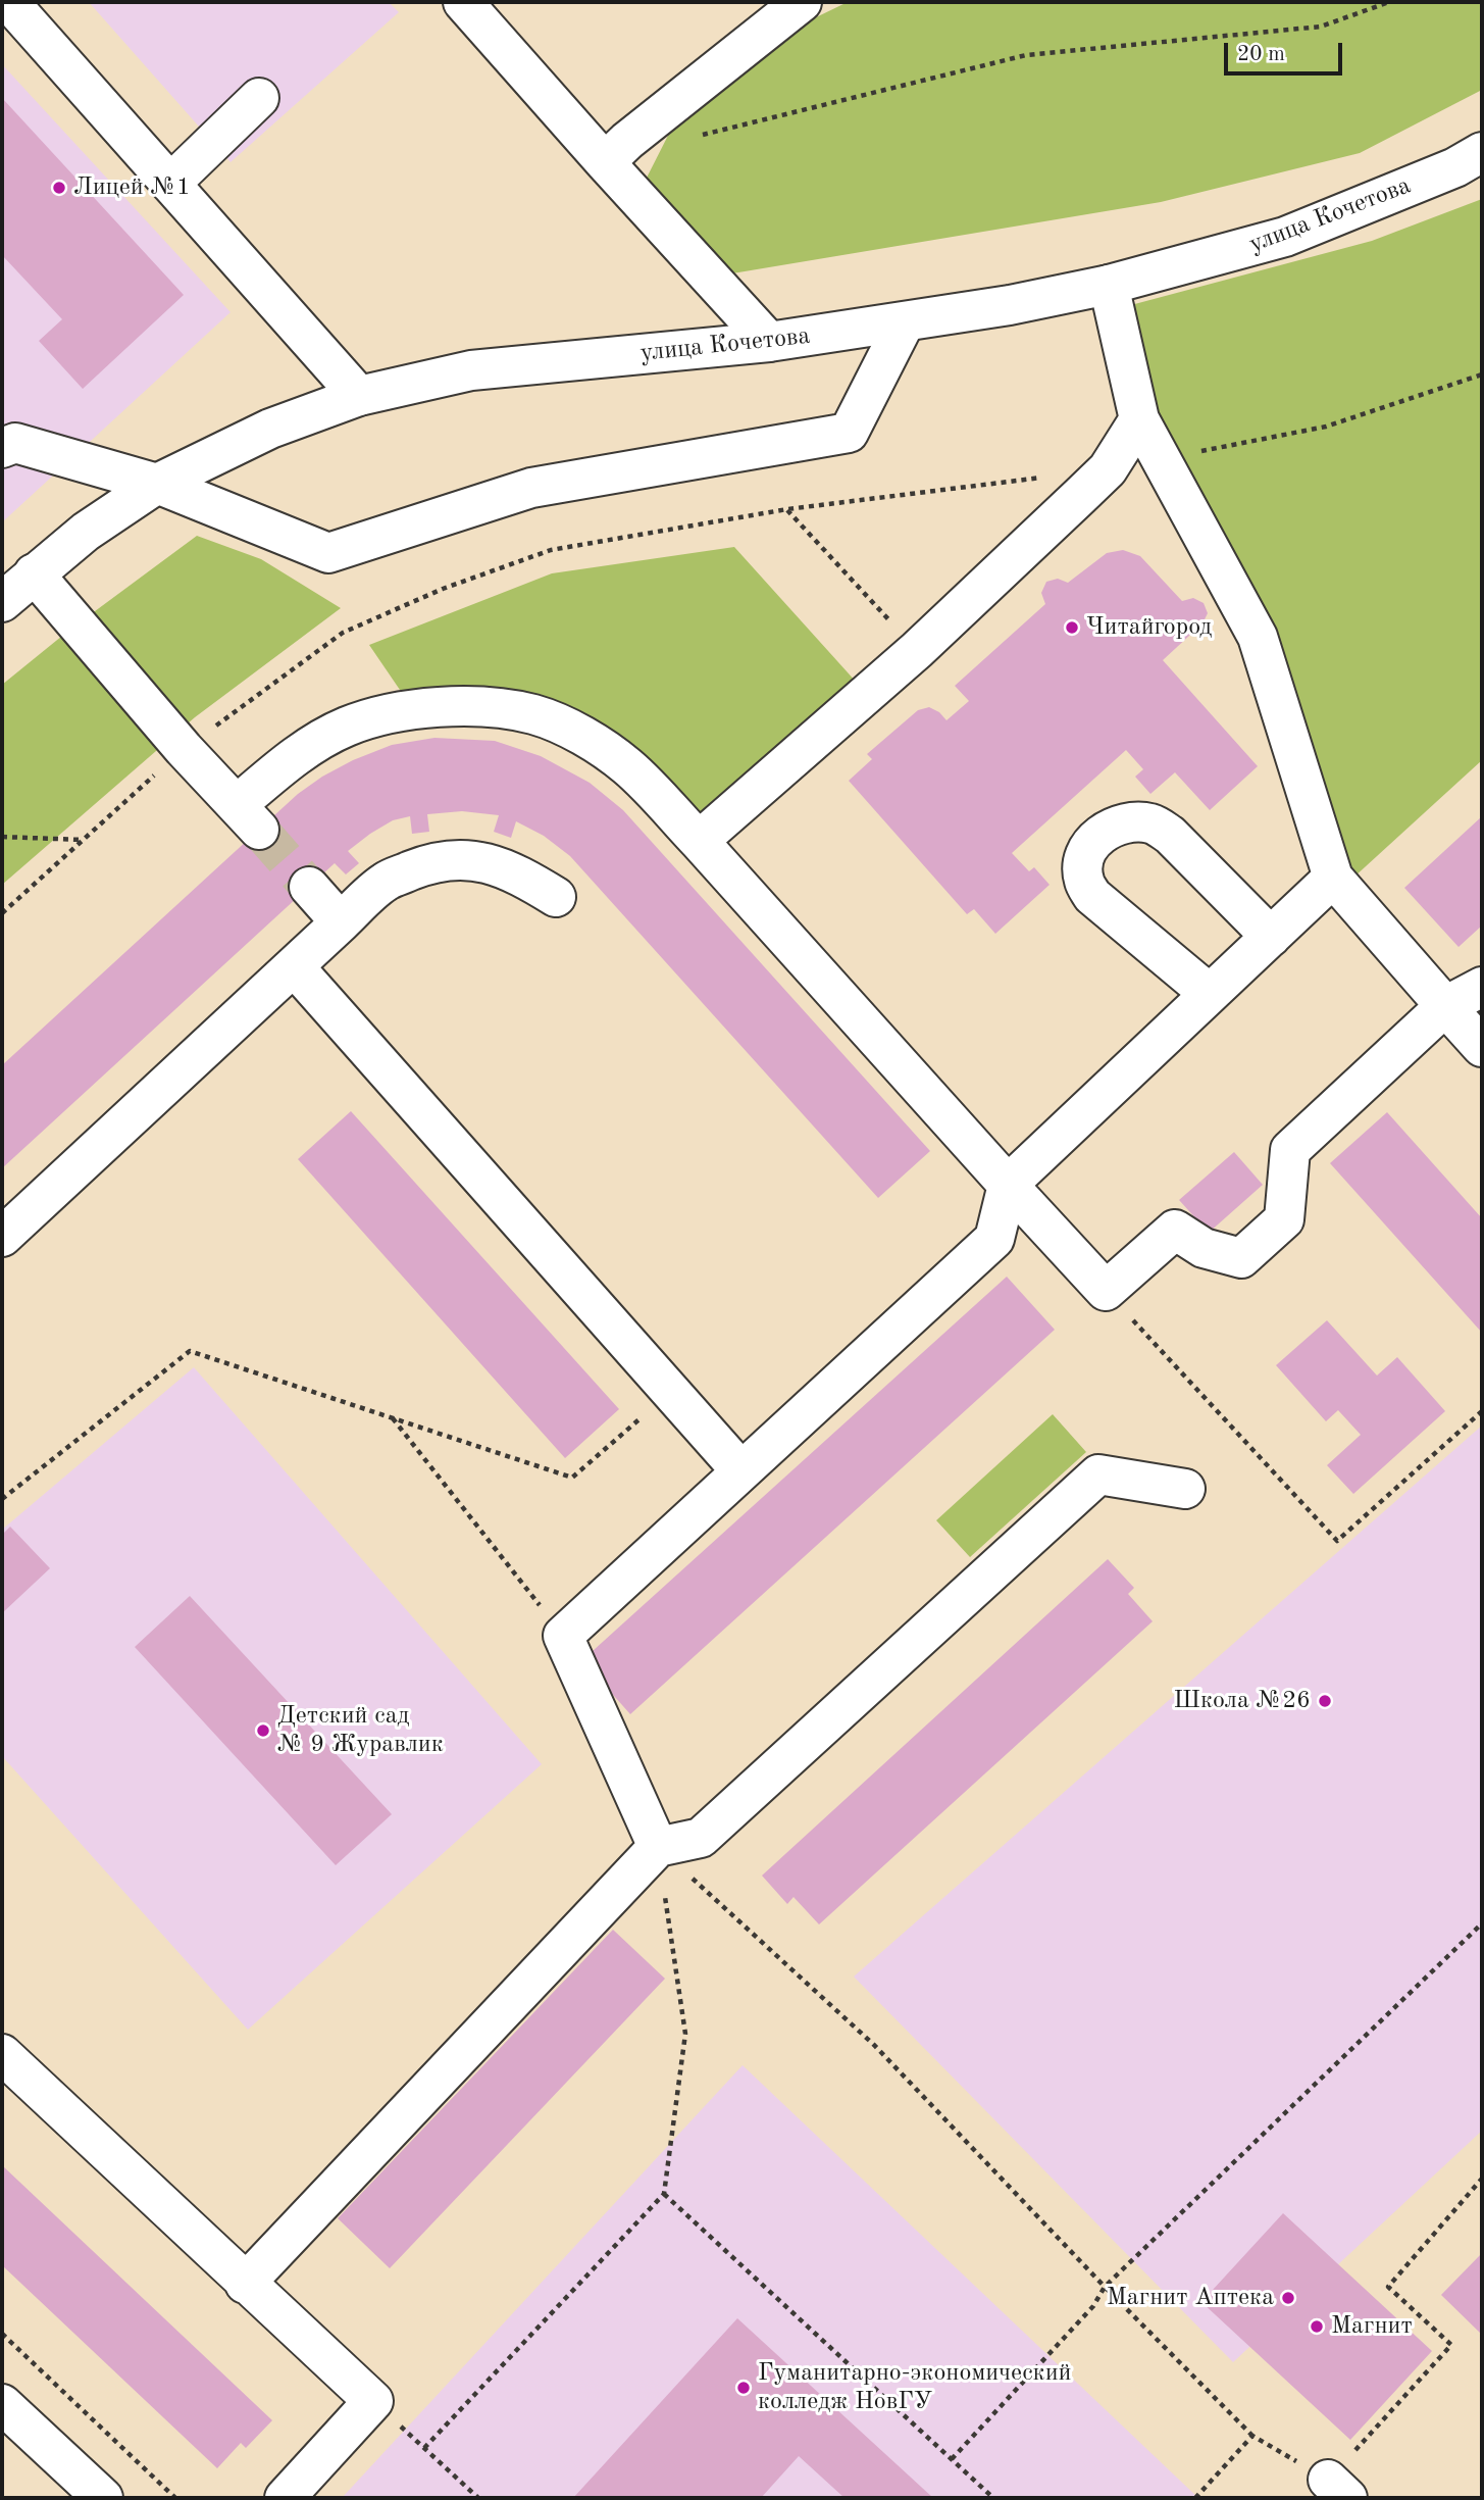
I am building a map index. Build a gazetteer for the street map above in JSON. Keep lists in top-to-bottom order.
{
  "streets": {
    "main road": ["улица Кочетова"]
  },
  "places": [
    "Лицей №1",
    "Читайгород",
    "Школа №26",
    "Детский сад № 9 Журавлик",
    "Магнит Аптека",
    "Магнит",
    "Гуманитарно-экономический колледж НовГУ"
  ],
  "scale_bar": "20 m"
}
